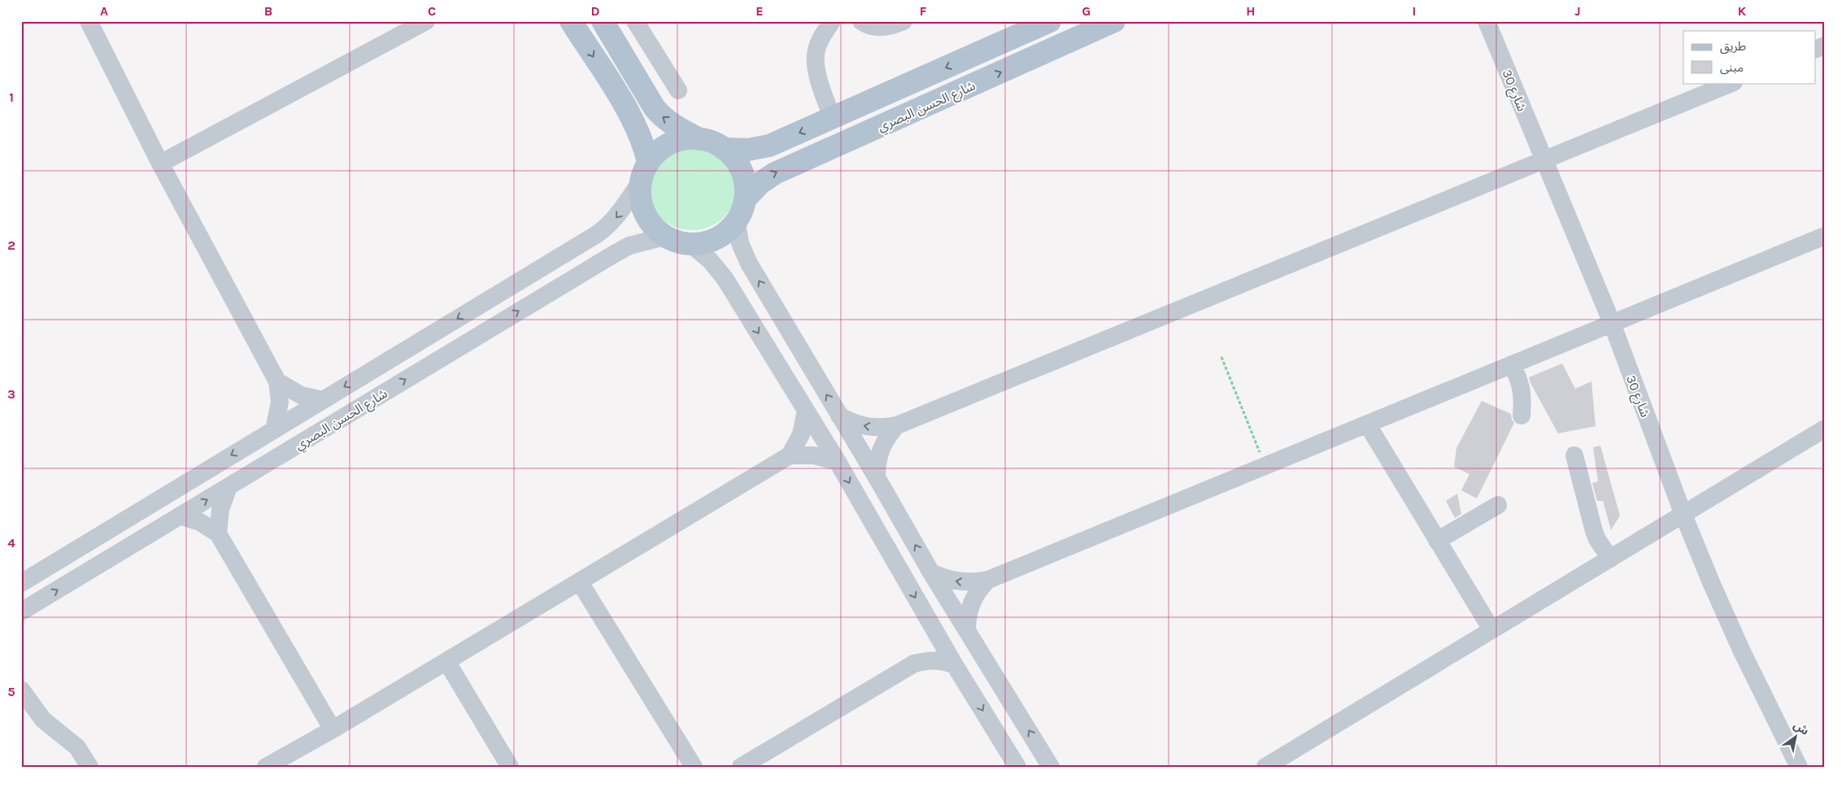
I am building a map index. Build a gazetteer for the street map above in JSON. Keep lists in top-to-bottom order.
{
  "streets": {
    "main road": ["شارع الحسن البصري"],
    "street": ["شارع 30"]
  },
  "legend": ["طريق", "مبنى"],
  "north": "top right",
  "grid": {
    "columns": [
      "A",
      "B",
      "C",
      "D",
      "E",
      "F",
      "G",
      "H",
      "I",
      "J",
      "K"
    ],
    "rows": [
      "1",
      "2",
      "3",
      "4",
      "5"
    ]
  }
}
